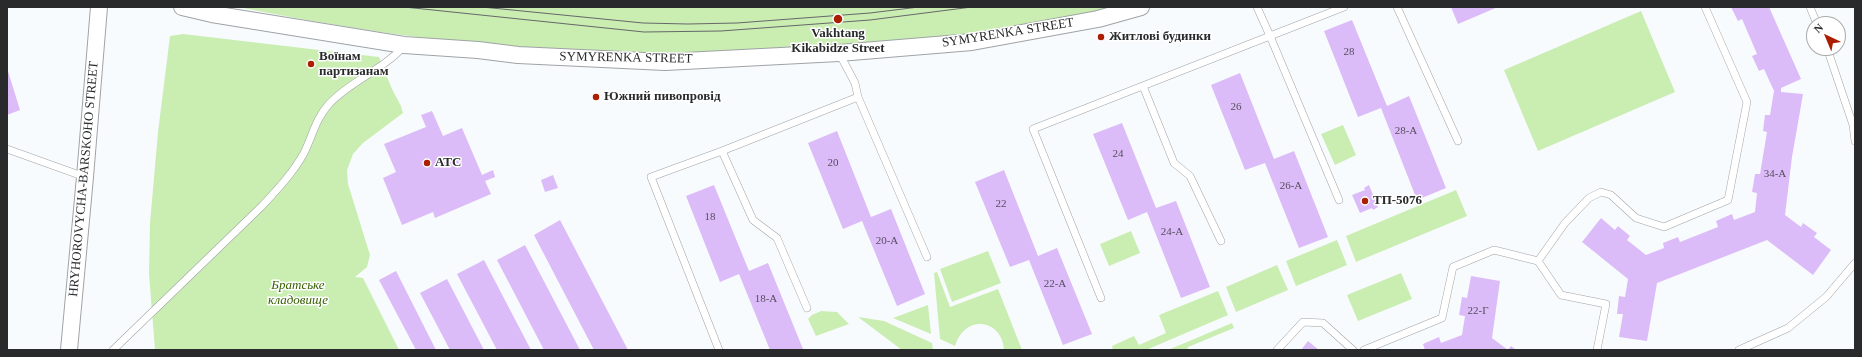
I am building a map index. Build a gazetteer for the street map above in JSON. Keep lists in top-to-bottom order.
{
  "streets": {
    "street": ["SYMYRENKA STREET", "HRYHOROVYCHA-BARSKOHO STREET"]
  },
  "parks": ["Братське кладовище"],
  "places": [
    "Vakhtang Kikabidze Street",
    "Житлові будинки",
    "Воїнам партизанам",
    "Южний пивопровід",
    "АТС",
    "ТП-5076"
  ],
  "house_numbers": [
    "28",
    "26",
    "28-А",
    "24",
    "20",
    "34-А",
    "26-А",
    "22",
    "18",
    "24-А",
    "20-А",
    "22-А",
    "18-А",
    "22-Г"
  ],
  "north": "top left"
}
